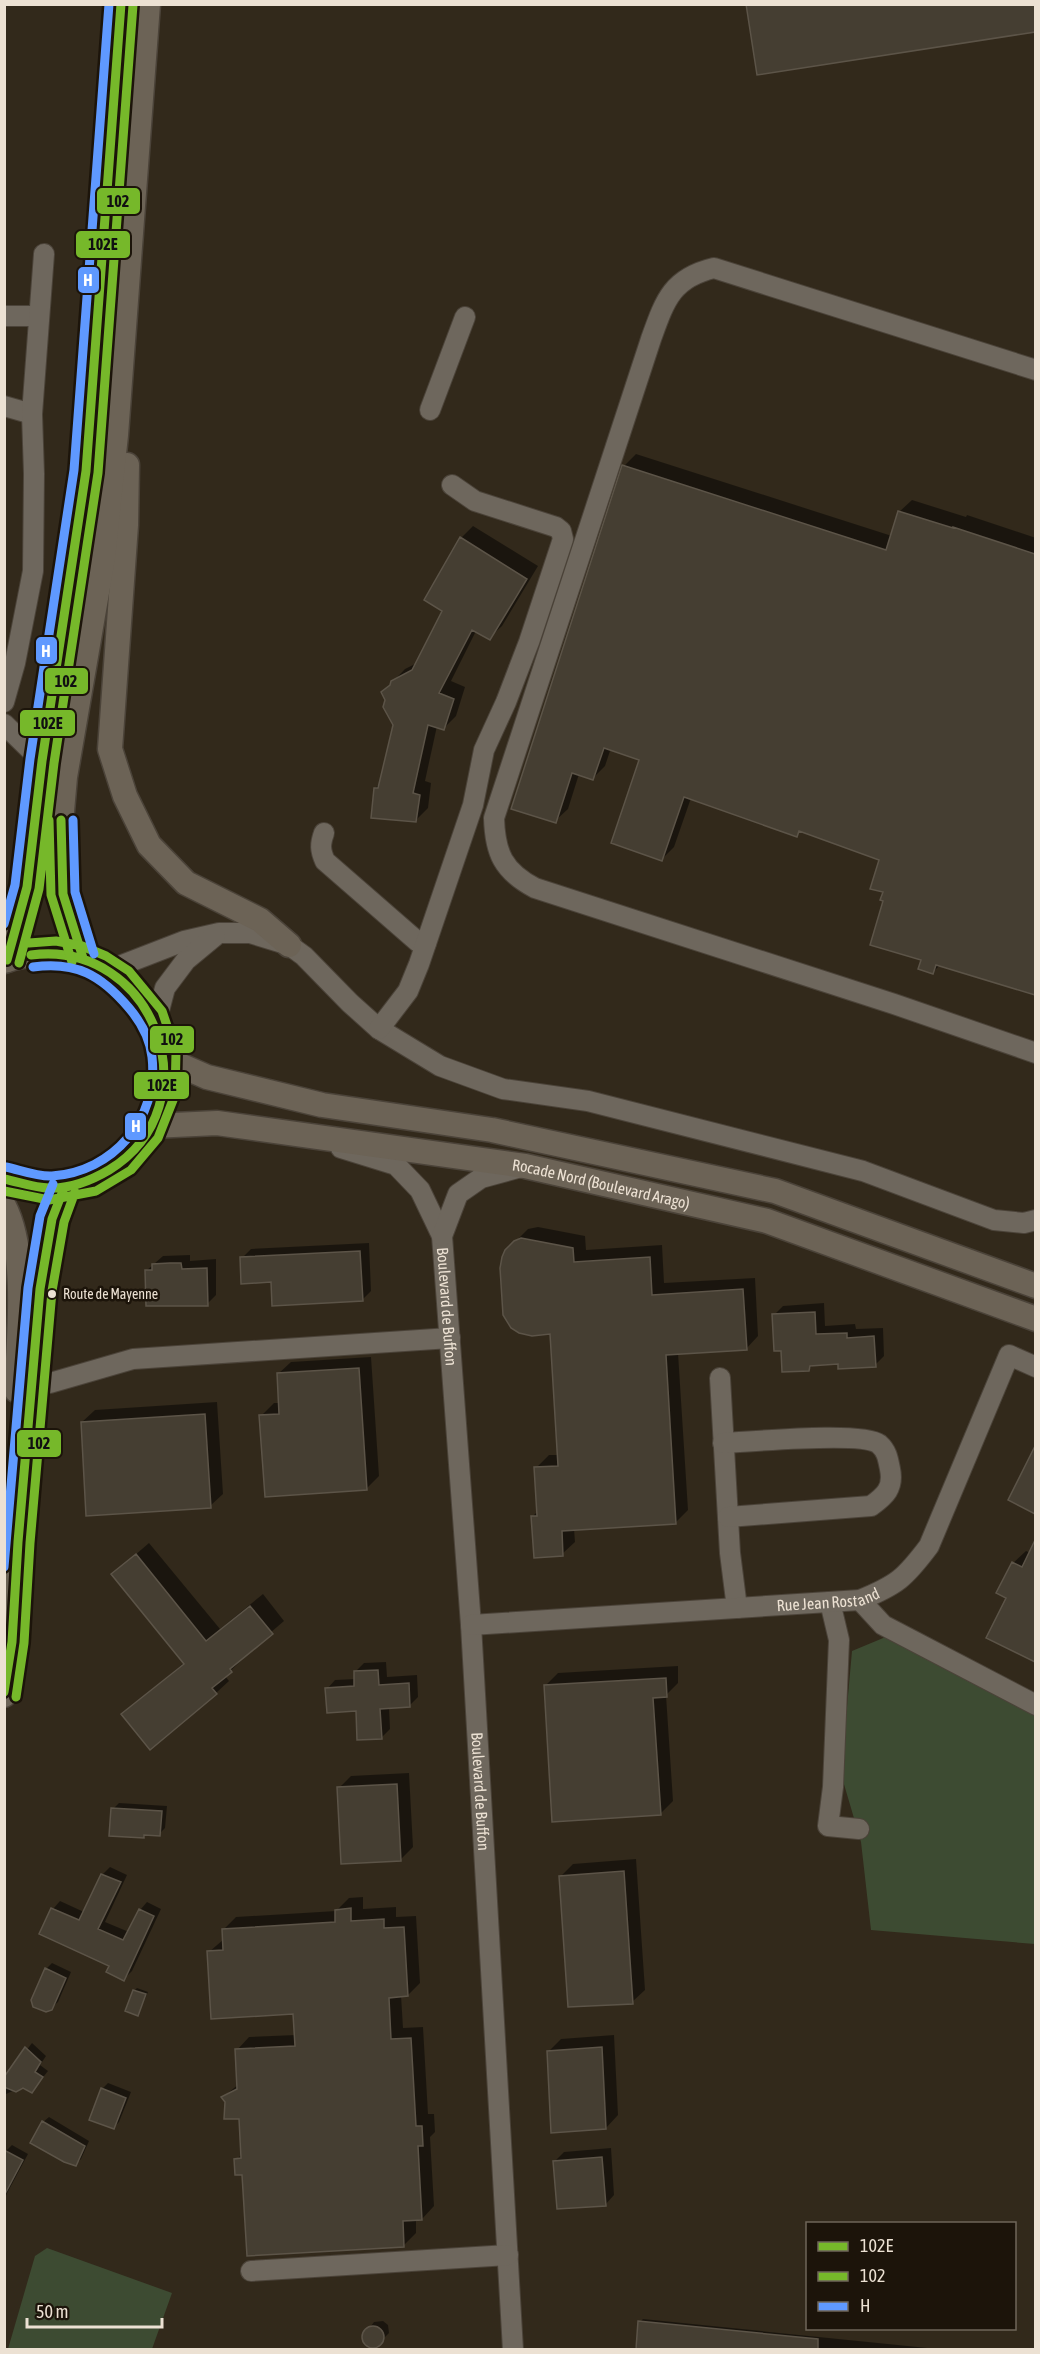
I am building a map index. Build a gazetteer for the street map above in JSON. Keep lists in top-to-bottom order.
{
  "streets": {
    "main road": ["Rocade Nord (Boulevard Arago)"],
    "street": ["Boulevard de Buffon", "Rue Jean Rostand"]
  },
  "crossings": [
    ["Boulevard de Buffon", "Rue Jean Rostand"]
  ],
  "places": ["Route de Mayenne"],
  "lines": ["transit line 102E", "transit line H", "transit line 102"],
  "legend": ["102E", "102", "H"],
  "scale_bar": "50 m"
}
